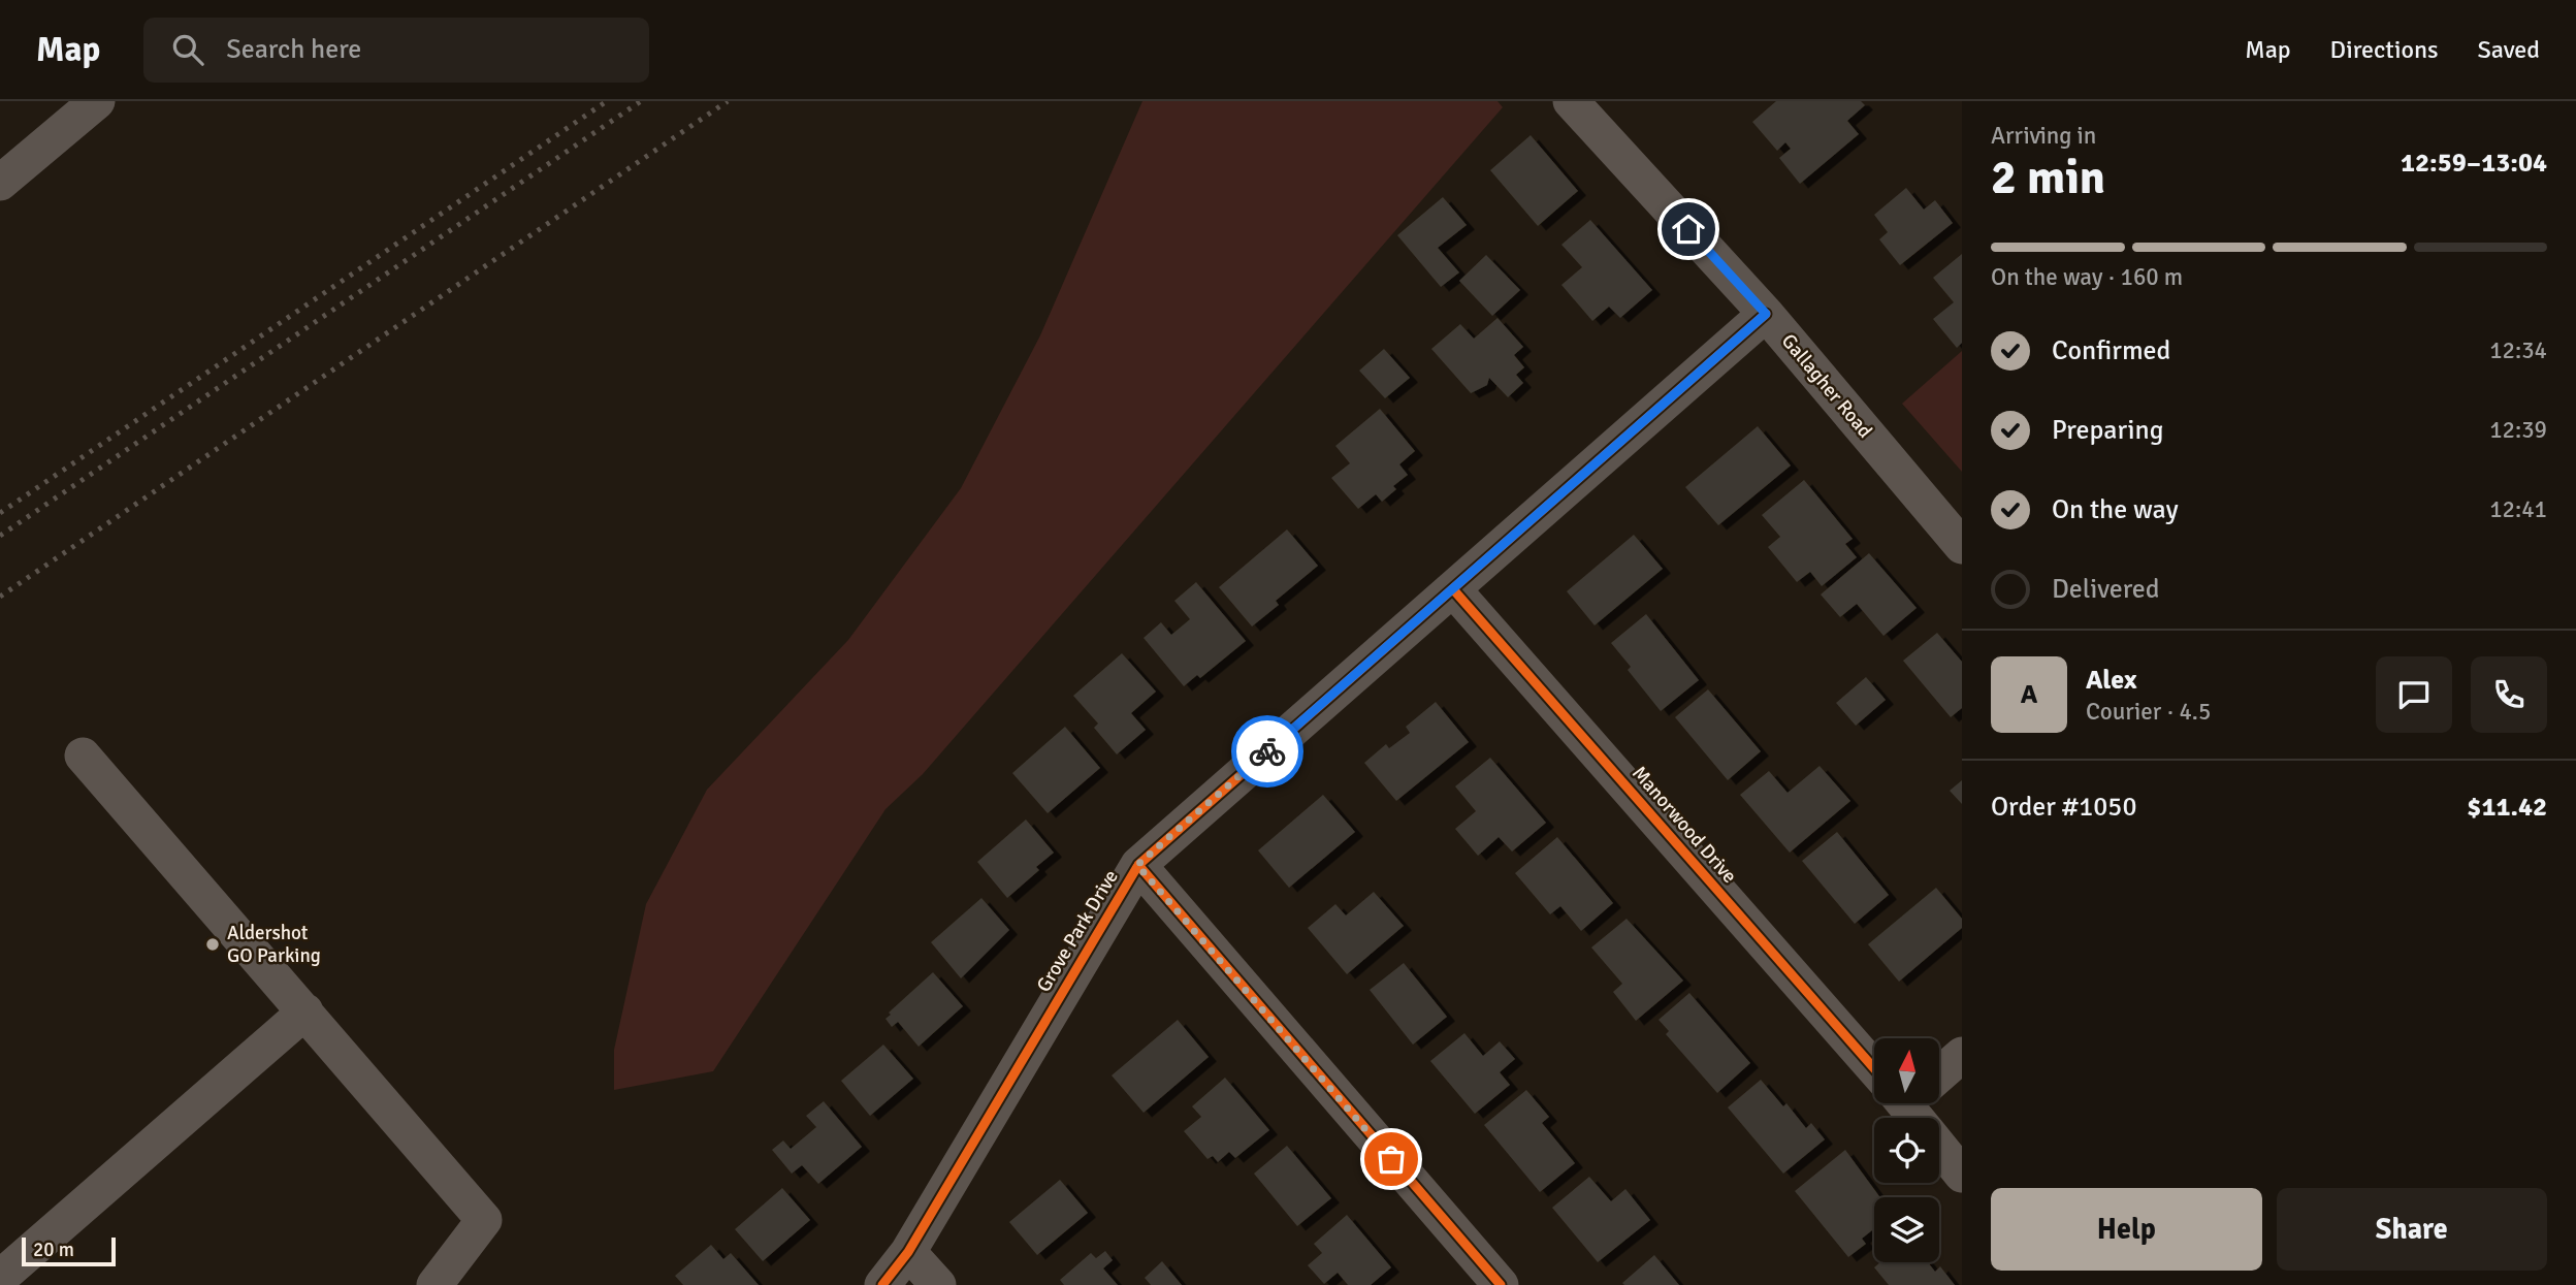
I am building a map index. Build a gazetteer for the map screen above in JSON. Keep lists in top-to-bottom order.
{
  "streets": {
    "street": ["Gallagher Road", "Manorwood Drive", "Grove Park Drive"]
  },
  "crossings": [
    ["Gallagher Road", "Grove Park Drive"],
    ["Manorwood Drive", "Grove Park Drive"]
  ],
  "places": ["Aldershot GO Parking"],
  "scale_bar": "20 m",
  "north": "top",
  "page": {
    "header": "Map",
    "search": "Search here",
    "nav": ["Map", "Directions", "Saved"],
    "heading": ["2 min", "Arriving in", "12:59–13:04"],
    "panel": [
      "Alex",
      "Courier · 4.5",
      "Order #1050",
      "$11.42"
    ],
    "bar": "On the way · 160 m",
    "list": [
      ["Confirmed", "12:34"],
      ["Preparing", "12:39"],
      ["On the way", "12:41"],
      "Delivered"
    ],
    "round": "A",
    "buttons": ["Help", "Share"],
    "scale": "20 m"
  }
}
